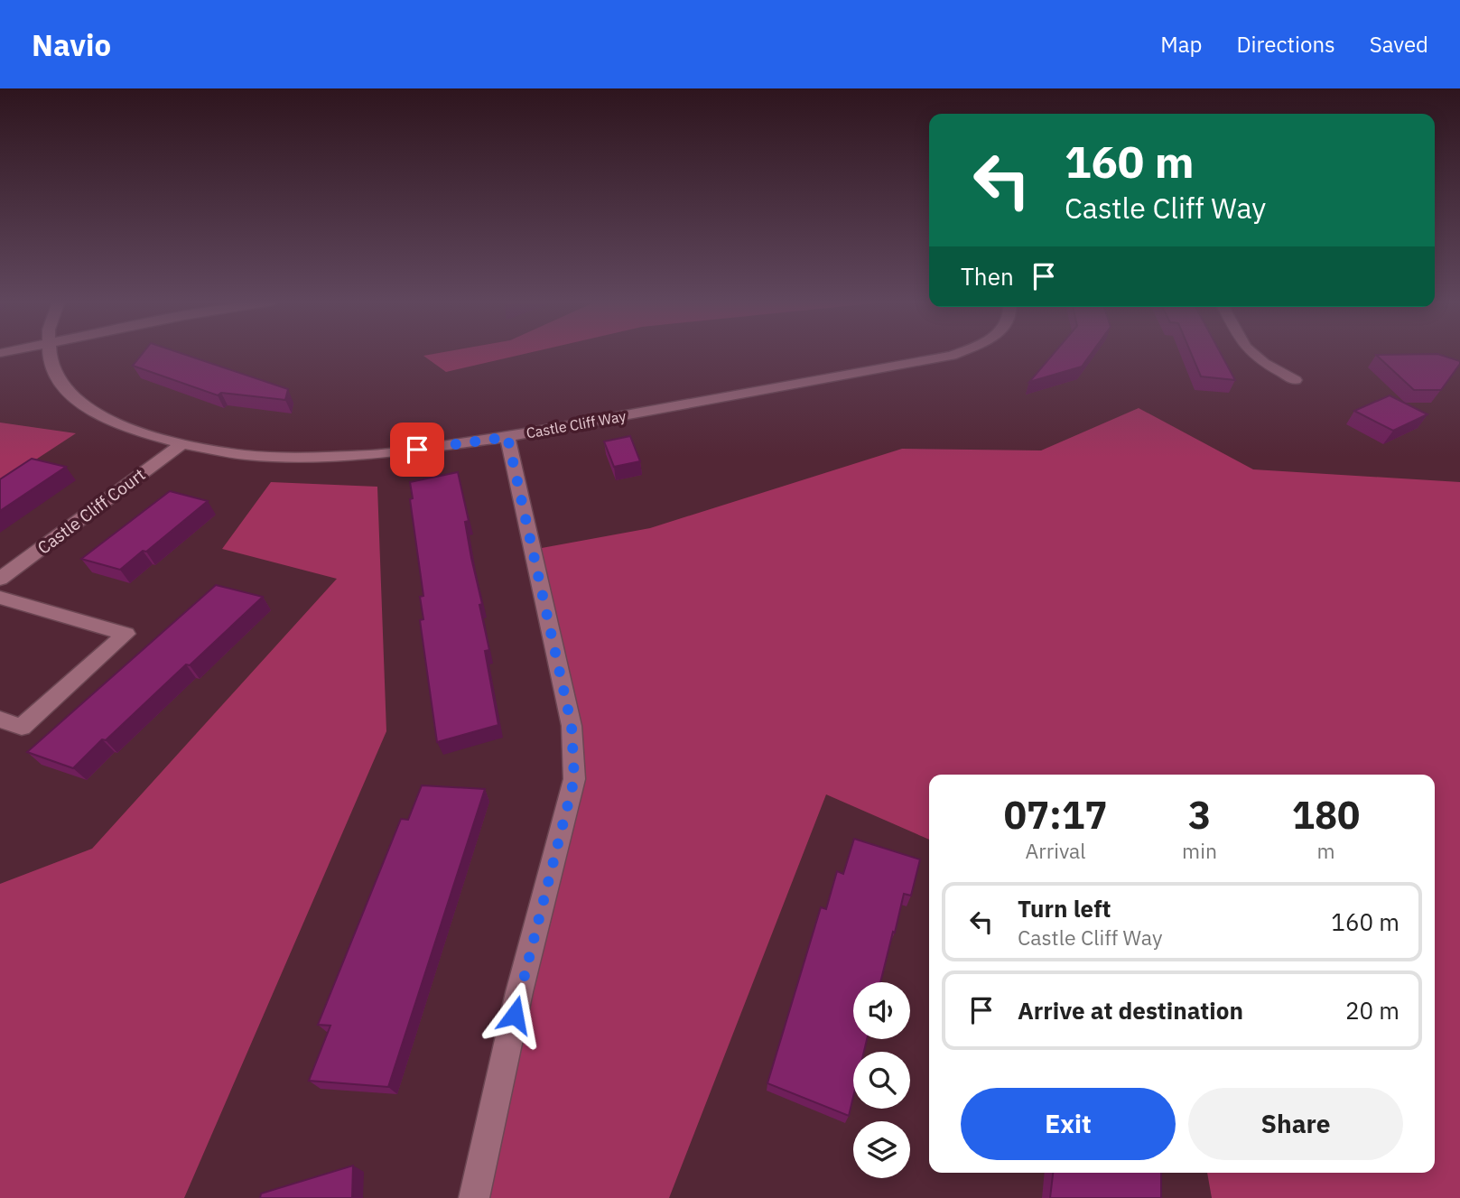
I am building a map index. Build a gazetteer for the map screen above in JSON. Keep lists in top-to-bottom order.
{
  "streets": {
    "street": ["Castle Cliff Way", "Castle Cliff Court"]
  },
  "crossings": [
    ["Castle Cliff Way", "Castle Cliff Court"]
  ],
  "page": {
    "header": "Navio",
    "nav": ["Map", "Directions", "Saved"],
    "turn": ["160 m", "Castle Cliff Way"],
    "then": "Then",
    "eta": [
      "07:17",
      "Arrival",
      "3",
      "min",
      "180",
      "m"
    ],
    "list": [
      {
        "name": "Turn left",
        "note": "Castle Cliff Way",
        "value": "160 m"
      },
      {
        "name": "Arrive at destination",
        "value": "20 m"
      }
    ],
    "buttons": ["Exit", "Share"]
  }
}
